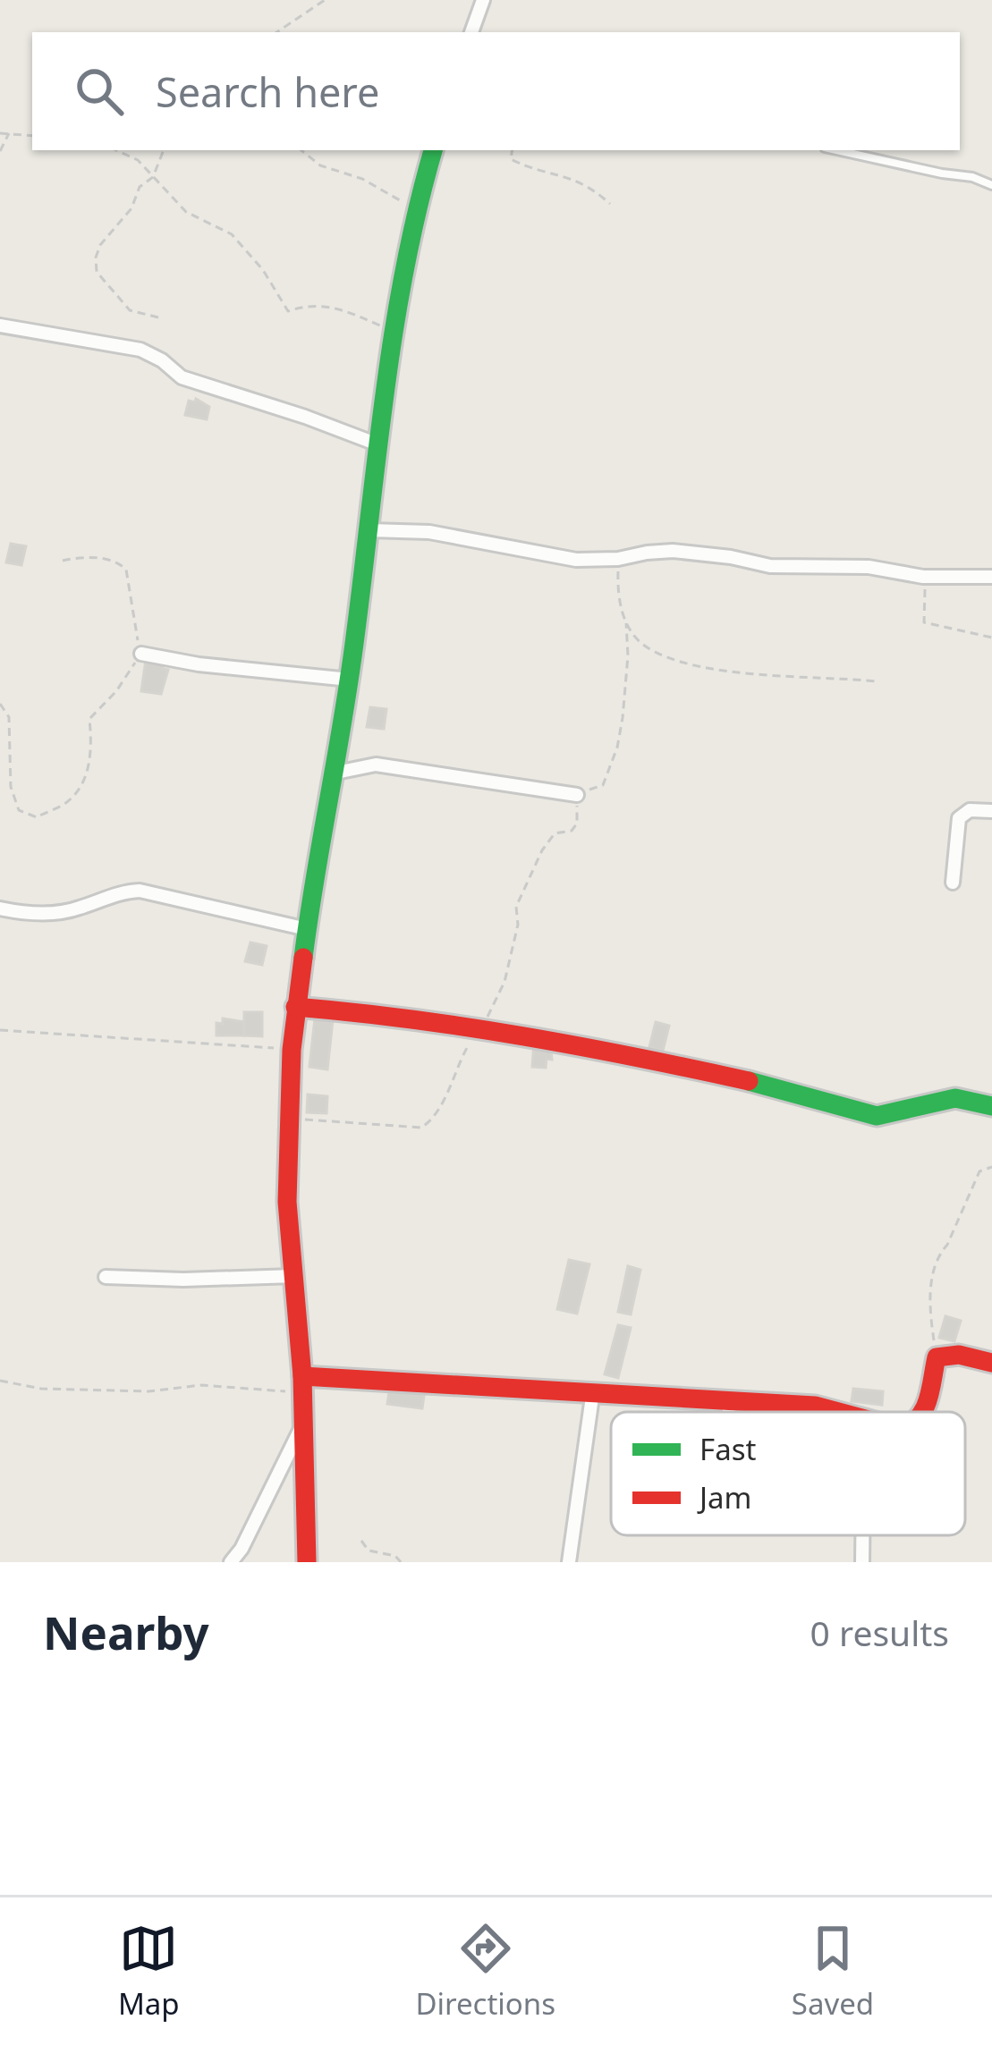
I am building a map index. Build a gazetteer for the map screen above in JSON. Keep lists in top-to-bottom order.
{
  "legend": ["Fast", "Jam"],
  "page": {
    "search": "Search here",
    "heading": ["Nearby", "0 results"],
    "nav": ["Map", "Directions", "Saved"]
  }
}
